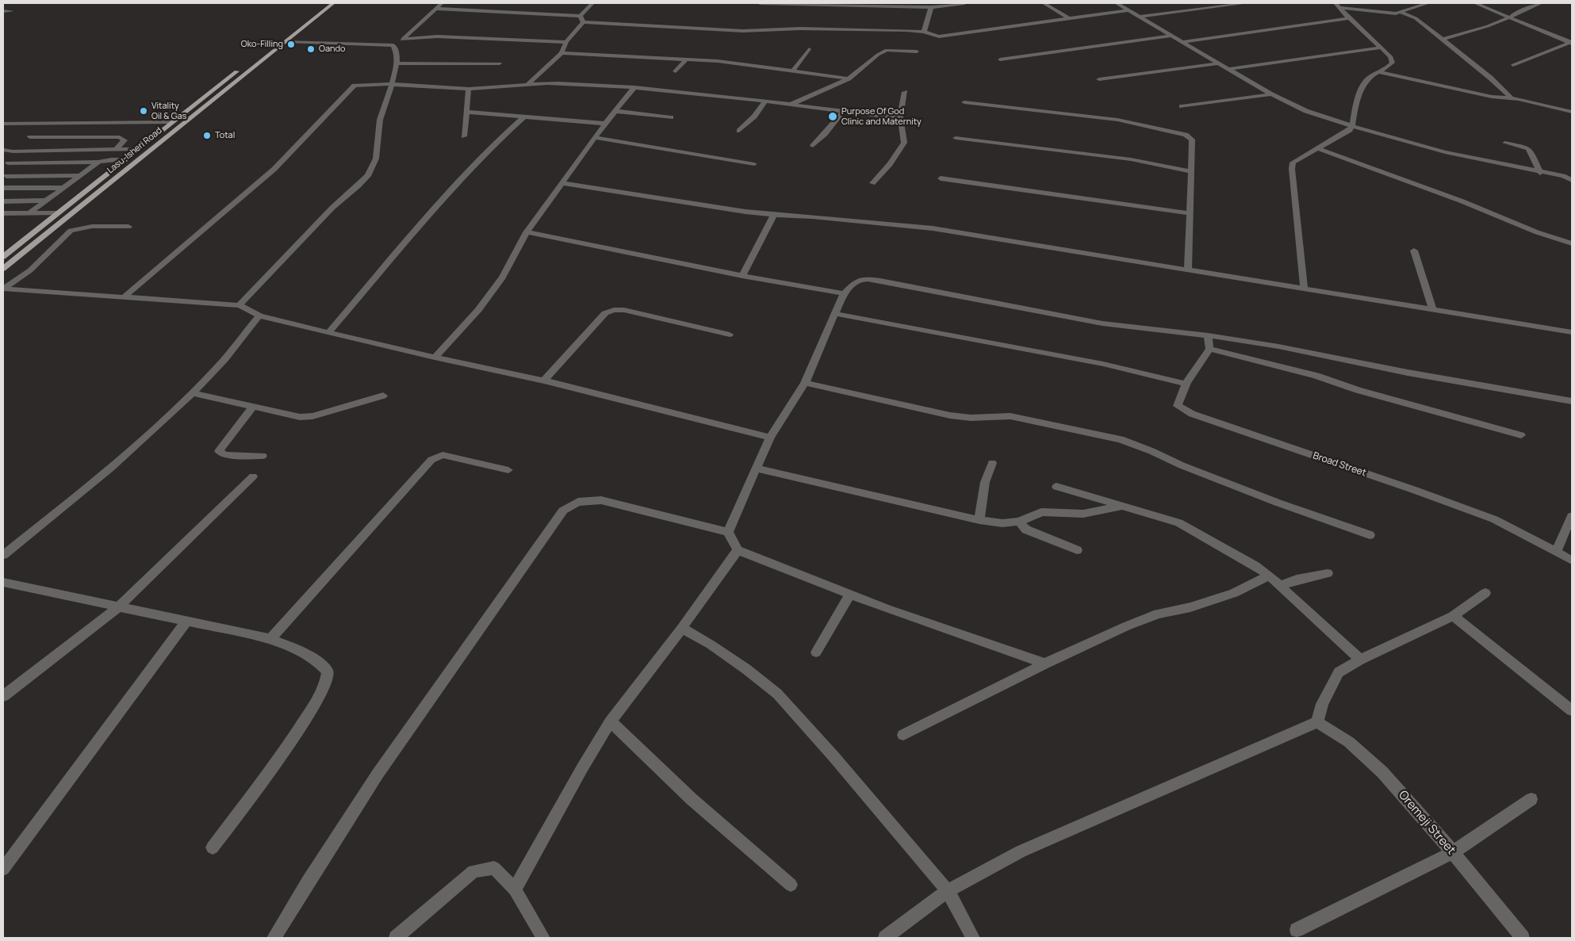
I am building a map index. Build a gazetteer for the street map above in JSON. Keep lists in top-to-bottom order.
{
  "streets": {
    "main road": ["Lasu-Isheri Road"],
    "street": ["Broad Street", "Oremeji Street"]
  },
  "places": [
    "Oko-Filling",
    "Oando",
    "Vitality Oil & Gas",
    "Purpose Of God Clinic and Maternity",
    "Total"
  ]
}
